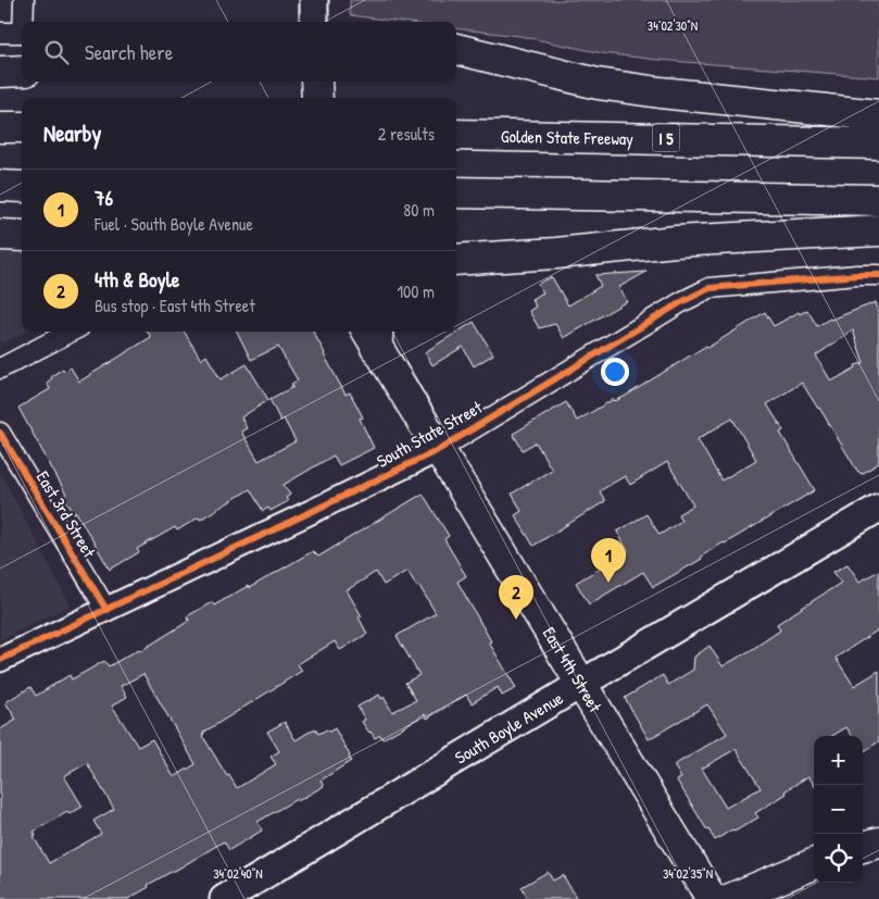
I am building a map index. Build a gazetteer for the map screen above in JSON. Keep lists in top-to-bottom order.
{
  "streets": {
    "main road": [
      "Golden State Freeway",
      "I 5",
      "East 4th Street",
      "South Boyle Avenue"
    ],
    "street": ["South State Street", "East 3rd Street"]
  },
  "crossings": [
    ["South State Street", "East 3rd Street"],
    ["South State Street", "East 4th Street"],
    ["East 4th Street", "South Boyle Avenue"]
  ],
  "page": {
    "search": "Search here",
    "heading": ["Nearby", "2 results"],
    "list": [
      {
        "mark": "1",
        "name": "76",
        "note": "Fuel · South Boyle Avenue",
        "value": "80 m"
      },
      {
        "mark": "2",
        "name": "4th & Boyle",
        "note": "Bus stop · East 4th Street",
        "value": "100 m"
      }
    ],
    "pins": ["1", "2"],
    "map_buttons": ["+", "−"]
  },
  "coordinates": ["34°02'30\"N", "34°02'40\"N", "34°02'35\"N"]
}
